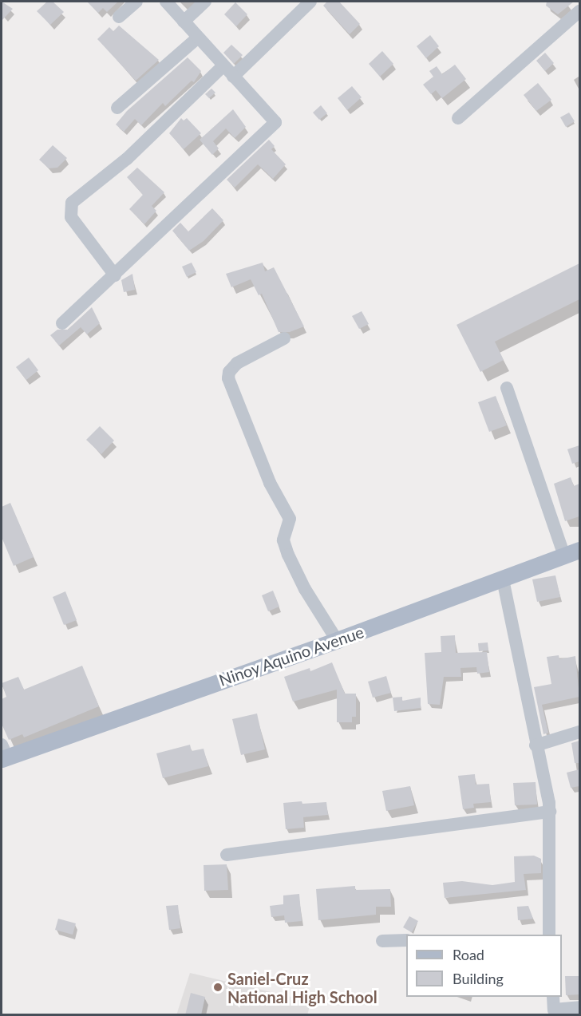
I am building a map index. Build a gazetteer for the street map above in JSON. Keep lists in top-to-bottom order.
{
  "streets": {
    "main road": ["Ninoy Aquino Avenue"]
  },
  "places": ["Saniel-Cruz National High School"],
  "legend": ["Road", "Building"]
}
